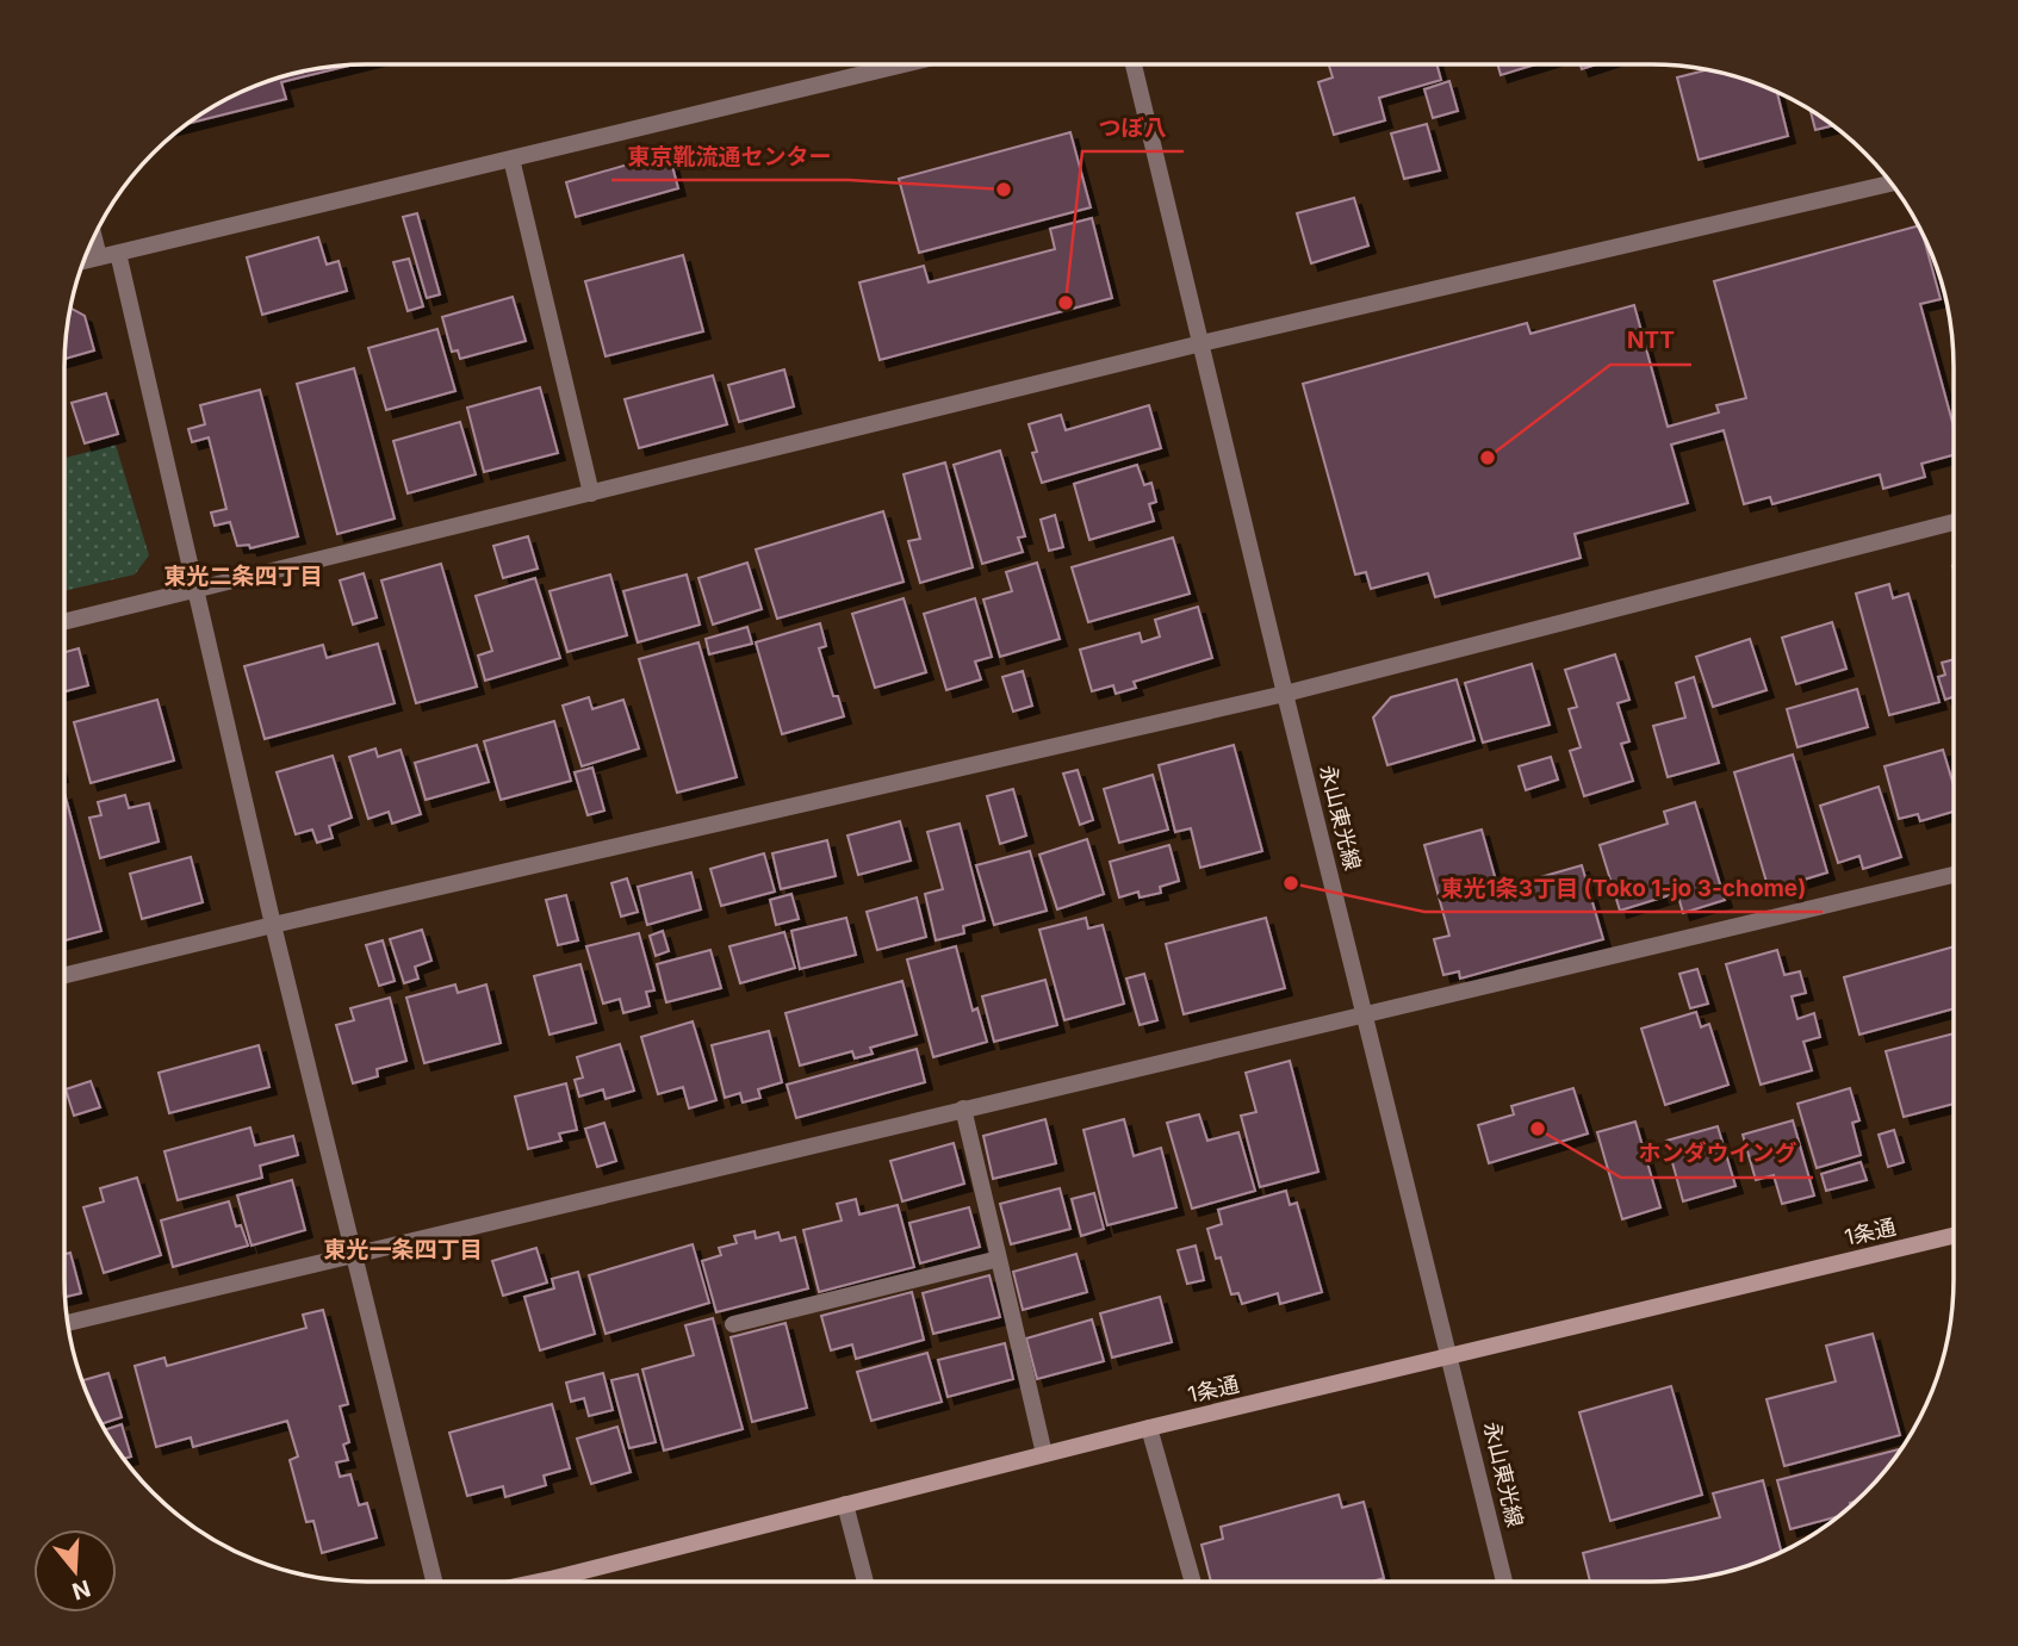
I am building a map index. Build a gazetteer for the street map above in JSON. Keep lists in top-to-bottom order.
{
  "streets": {
    "main road": ["1条通"],
    "street": ["永山東光線"]
  },
  "crossings": [
    ["永山東光線", "1条通"]
  ],
  "districts": ["東光二条四丁目", "東光一条四丁目"],
  "places": [
    "東京靴流通センター",
    "つぼ八",
    "NTT",
    "東光1条3丁目 (Toko 1-jo 3-chome)",
    "ホンダウイング"
  ],
  "north": "bottom"
}
